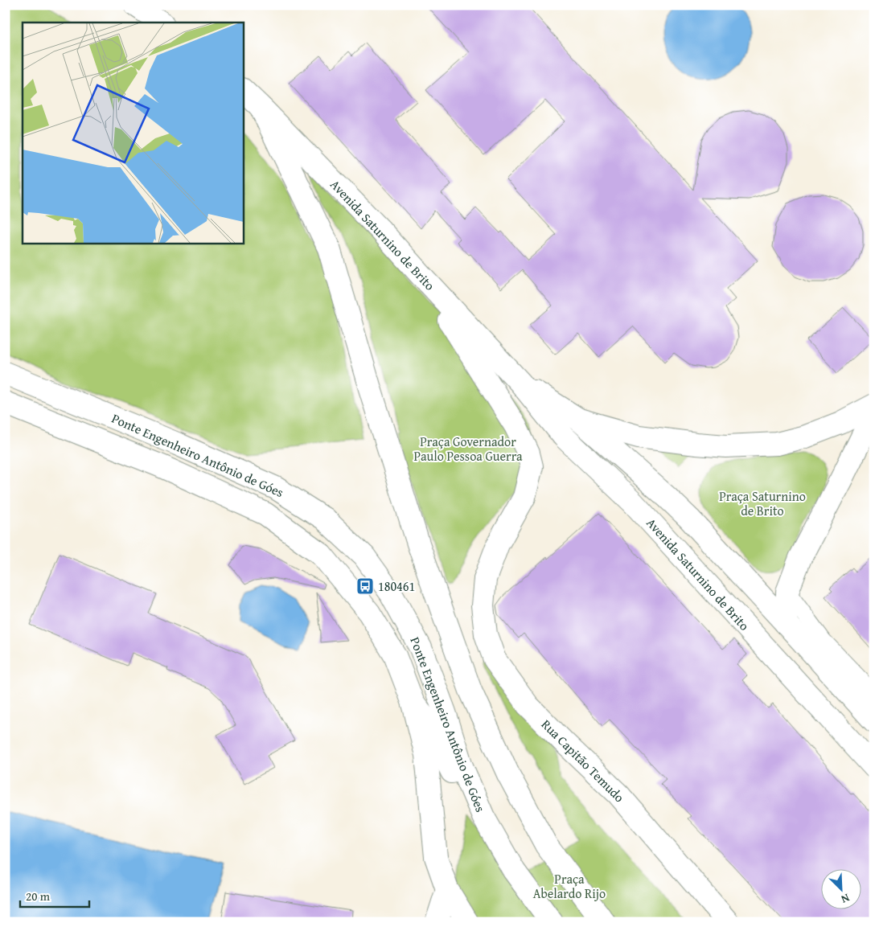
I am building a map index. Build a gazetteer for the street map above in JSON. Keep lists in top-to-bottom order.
{
  "streets": {
    "main road": ["Avenida Saturnino de Brito", "Ponte Engenheiro Antônio de Góes", "Rua Capitão Temudo"]
  },
  "crossings": [
    ["Avenida Saturnino de Brito", "Rua Capitão Temudo"]
  ],
  "parks": ["Praça Governador Paulo Pessoa Guerra", "Praça Saturnino de Brito", "Praça Abelardo Rijo"],
  "places": {
    "bus stop": ["180461"]
  },
  "scale_bar": "20 m",
  "north": "bottom right"
}
